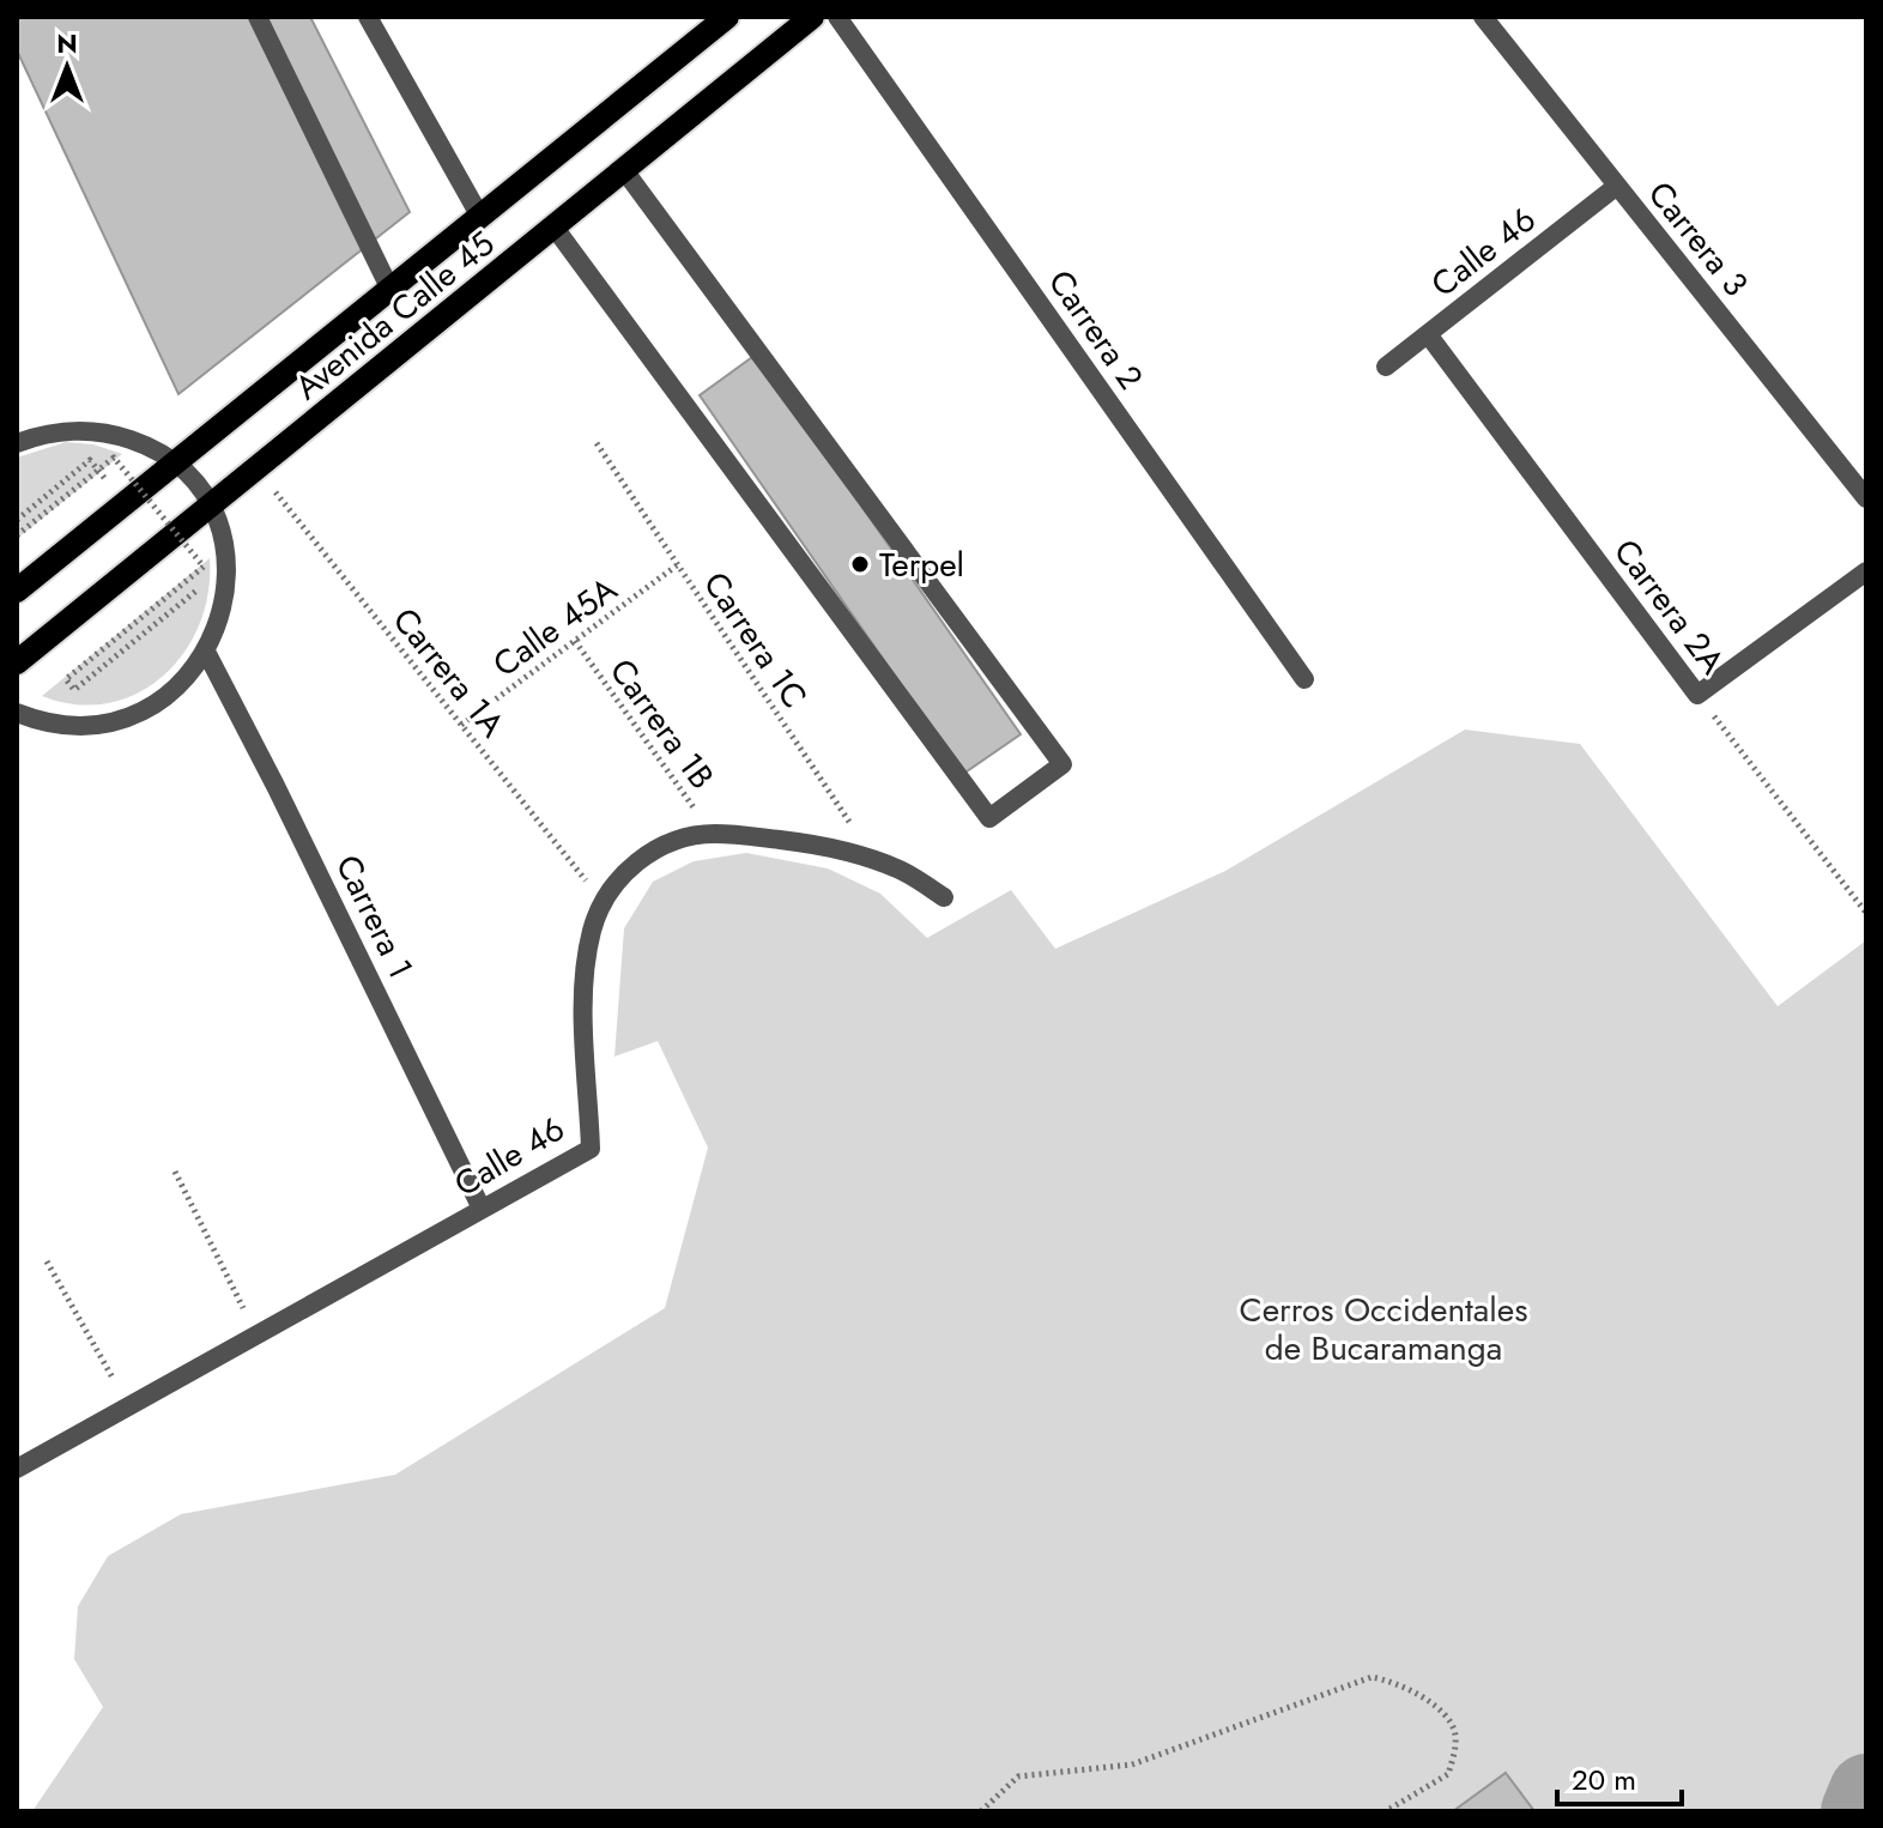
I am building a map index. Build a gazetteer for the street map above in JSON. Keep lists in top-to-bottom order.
{
  "streets": {
    "main road": ["Avenida Calle 45"],
    "street": [
      "Carrera 3",
      "Calle 46",
      "Carrera 2",
      "Carrera 2A",
      "Carrera 1"
    ],
    "path": [
      "Calle 45A",
      "Carrera 1C",
      "Carrera 1A",
      "Carrera 1B"
    ]
  },
  "crossings": [
    ["Carrera 3", "Calle 46"],
    ["Calle 46", "Carrera 2A"],
    ["Calle 46", "Carrera 1C"],
    ["Calle 46", "Carrera 1A"],
    ["Calle 46", "Carrera 1B"],
    ["Calle 46", "Carrera 1"],
    ["Avenida Calle 45", "Carrera 1A"],
    ["Calle 45A", "Carrera 1C"],
    ["Calle 45A", "Carrera 1A"],
    ["Calle 45A", "Carrera 1B"]
  ],
  "parks": ["Cerros Occidentales de Bucaramanga"],
  "places": ["Terpel"],
  "scale_bar": "20 m",
  "north": "top"
}
